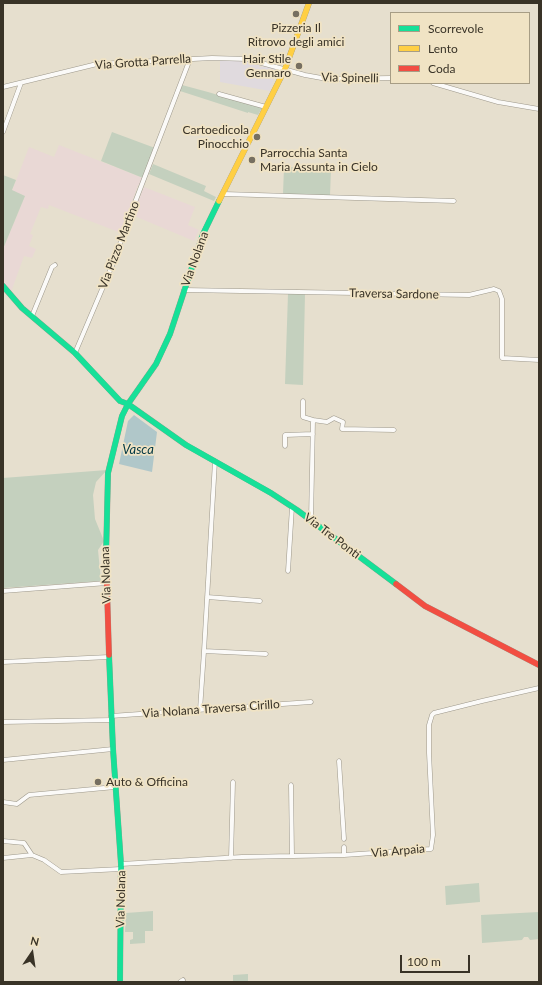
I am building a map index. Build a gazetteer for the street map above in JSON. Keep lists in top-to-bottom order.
{
  "streets": {
    "street": [
      "Via Grotta Parrella",
      "Via Spinelli",
      "Via Pizzo Martino",
      "Via Nolana",
      "Traversa Sardone",
      "Via Tre Ponti",
      "Via Nolana Traversa Cirillo",
      "Via Arpaia"
    ]
  },
  "crossings": [
    ["Via Grotta Parrella", "Via Spinelli"],
    ["Via Grotta Parrella", "Via Pizzo Martino"],
    ["Via Grotta Parrella", "Via Nolana"],
    ["Via Spinelli", "Via Nolana"],
    ["Via Nolana", "Traversa Sardone"],
    ["Via Nolana", "Via Tre Ponti"],
    ["Via Nolana", "Via Nolana Traversa Cirillo"],
    ["Via Nolana", "Via Arpaia"]
  ],
  "water": ["Vasca"],
  "places": [
    "Pizzeria Il Ritrovo degli amici",
    "Hair Stile Gennaro",
    "Cartoedicola Pinocchio",
    "Parrocchia Santa Maria Assunta in Cielo",
    "Auto & Officina"
  ],
  "legend": ["Scorrevole", "Lento", "Coda"],
  "scale_bar": "100 m",
  "north": "top"
}
